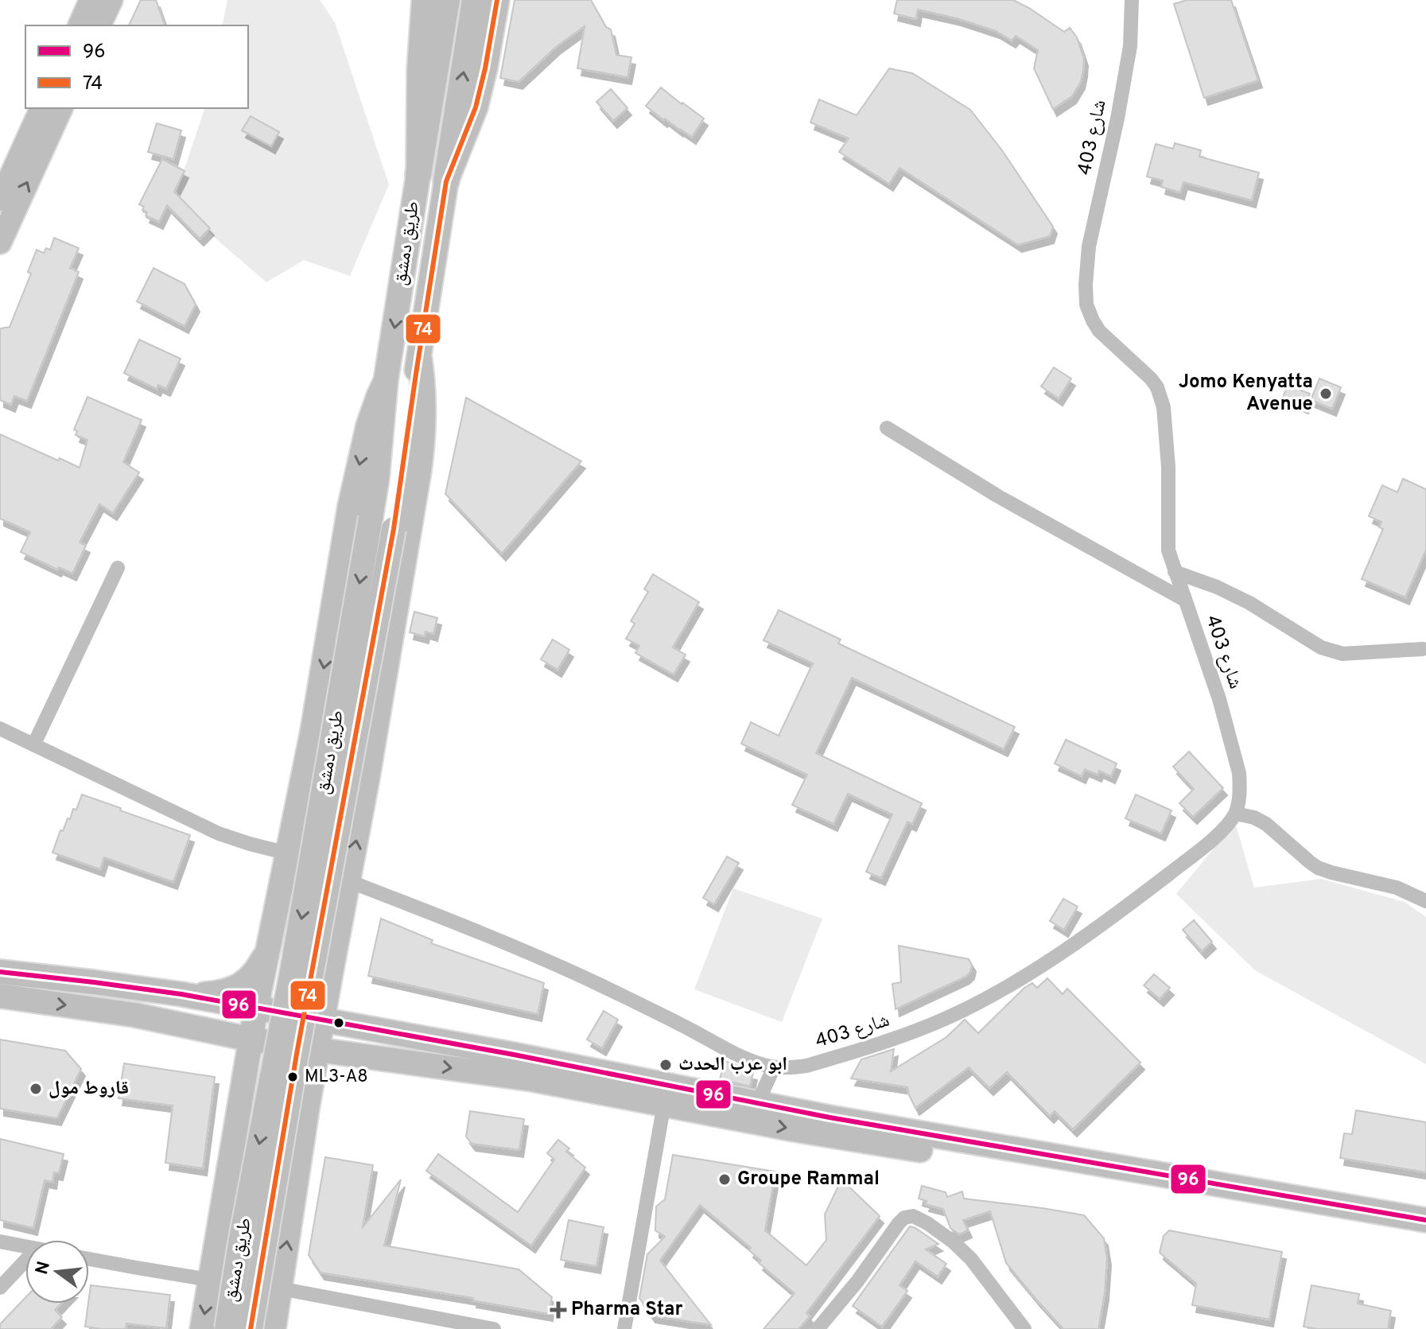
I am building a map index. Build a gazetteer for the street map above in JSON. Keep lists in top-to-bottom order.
{
  "streets": {
    "highway": ["طريق دمشق"],
    "street": ["شارع 403"]
  },
  "places": {
    "other": [
      "Jomo Kenyatta Avenue",
      "ابو عرب الحدث",
      "ML3-A8",
      "قاروط مول",
      "Groupe Rammal"
    ],
    "health": ["Pharma Star"]
  },
  "lines": ["transit line 74", "transit line 96"],
  "legend": ["96", "74"],
  "north": "left"
}
